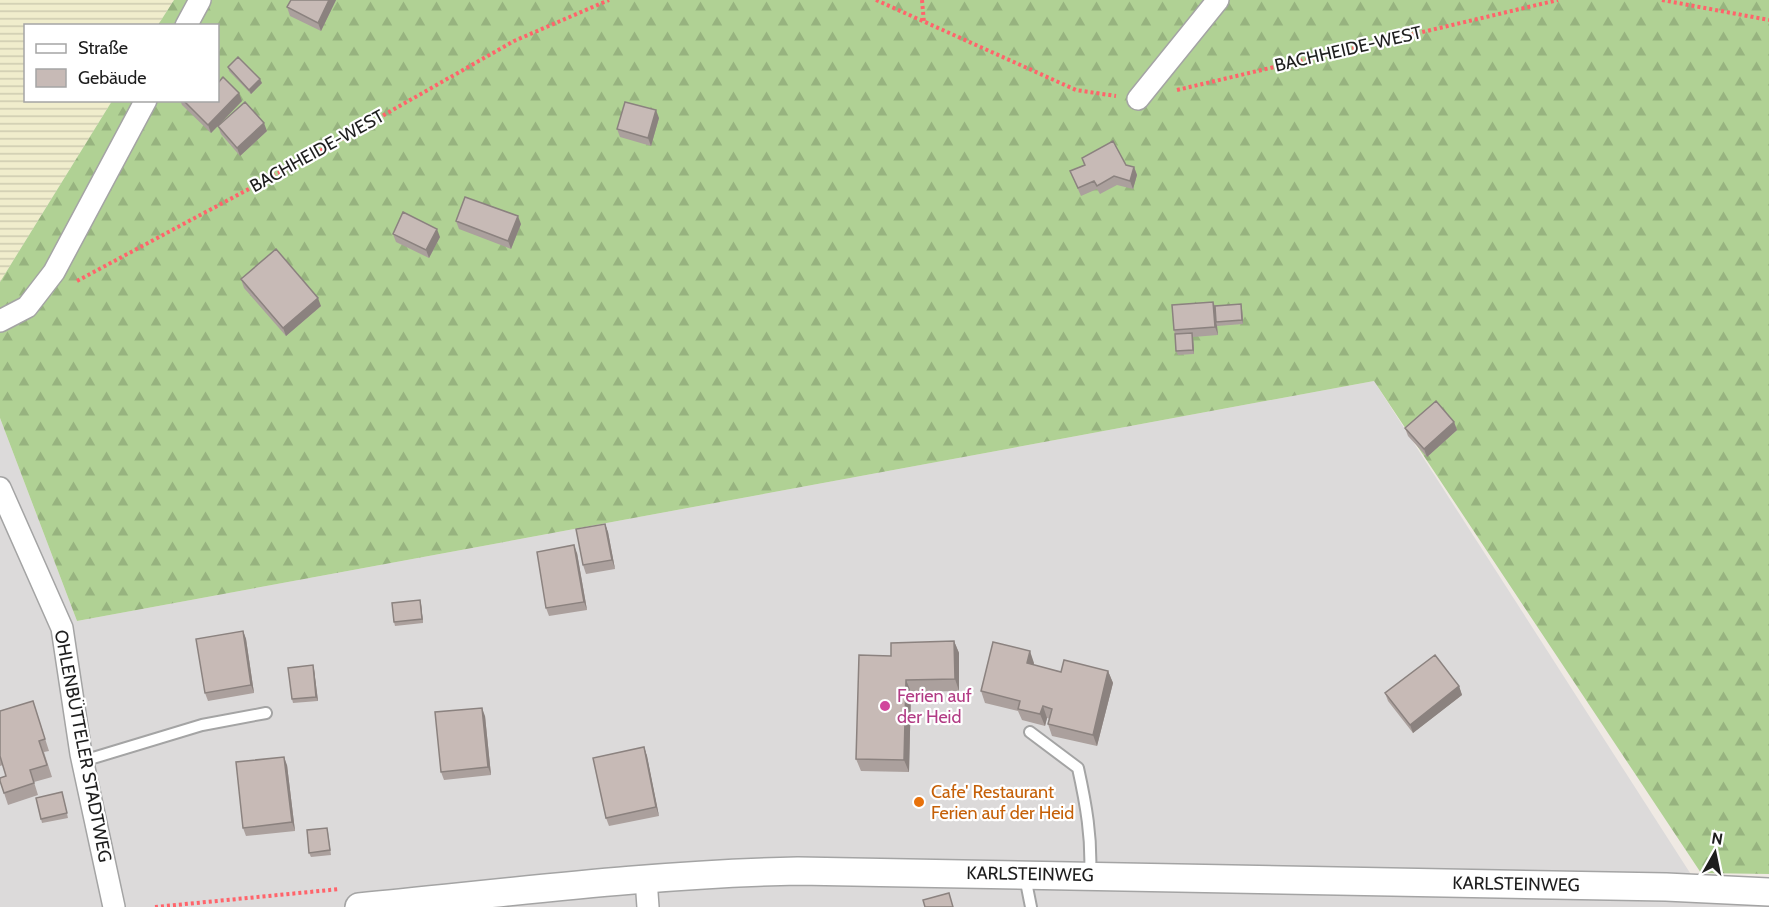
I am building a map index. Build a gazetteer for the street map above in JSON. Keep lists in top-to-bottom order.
{
  "streets": {
    "street": ["OHLENBÜTTELER STADTWEG", "KARLSTEINWEG"],
    "path": ["BACHHEIDE-WEST"]
  },
  "places": ["Ferien auf der Heid", "Cafe' Restaurant Ferien auf der Heid"],
  "legend": ["Straße", "Gebäude"],
  "north": "top"
}
